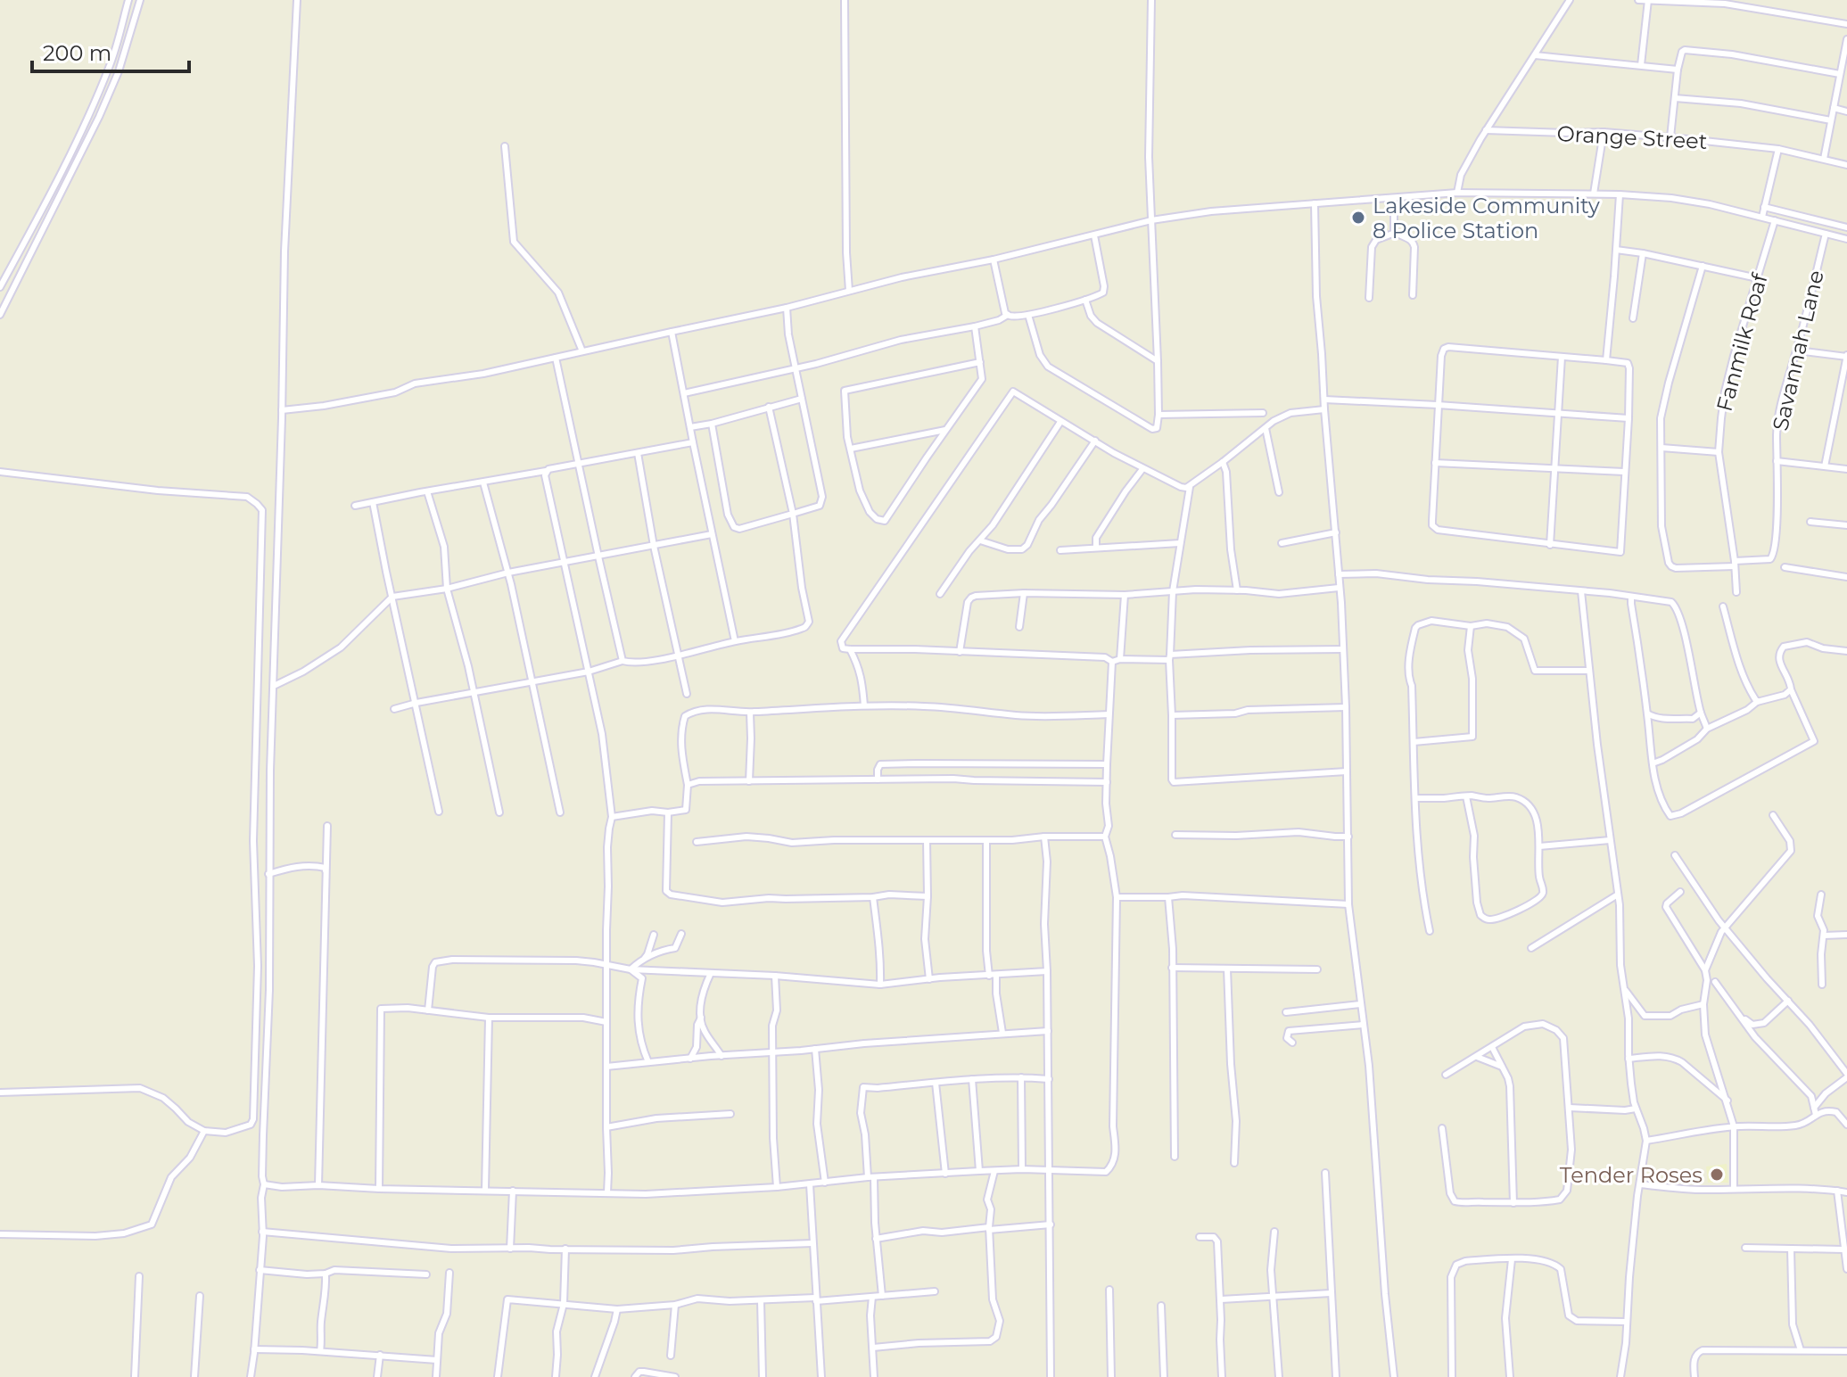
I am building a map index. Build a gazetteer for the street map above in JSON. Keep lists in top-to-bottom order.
{
  "streets": {
    "street": ["Orange Street", "Fanmilk Roaf", "Savannah Lane"]
  },
  "crossings": [
    ["Fanmilk Roaf", "Savannah Lane"]
  ],
  "places": ["Lakeside Community 8 Police Station", "Tender Roses"],
  "scale_bar": "200 m"
}
